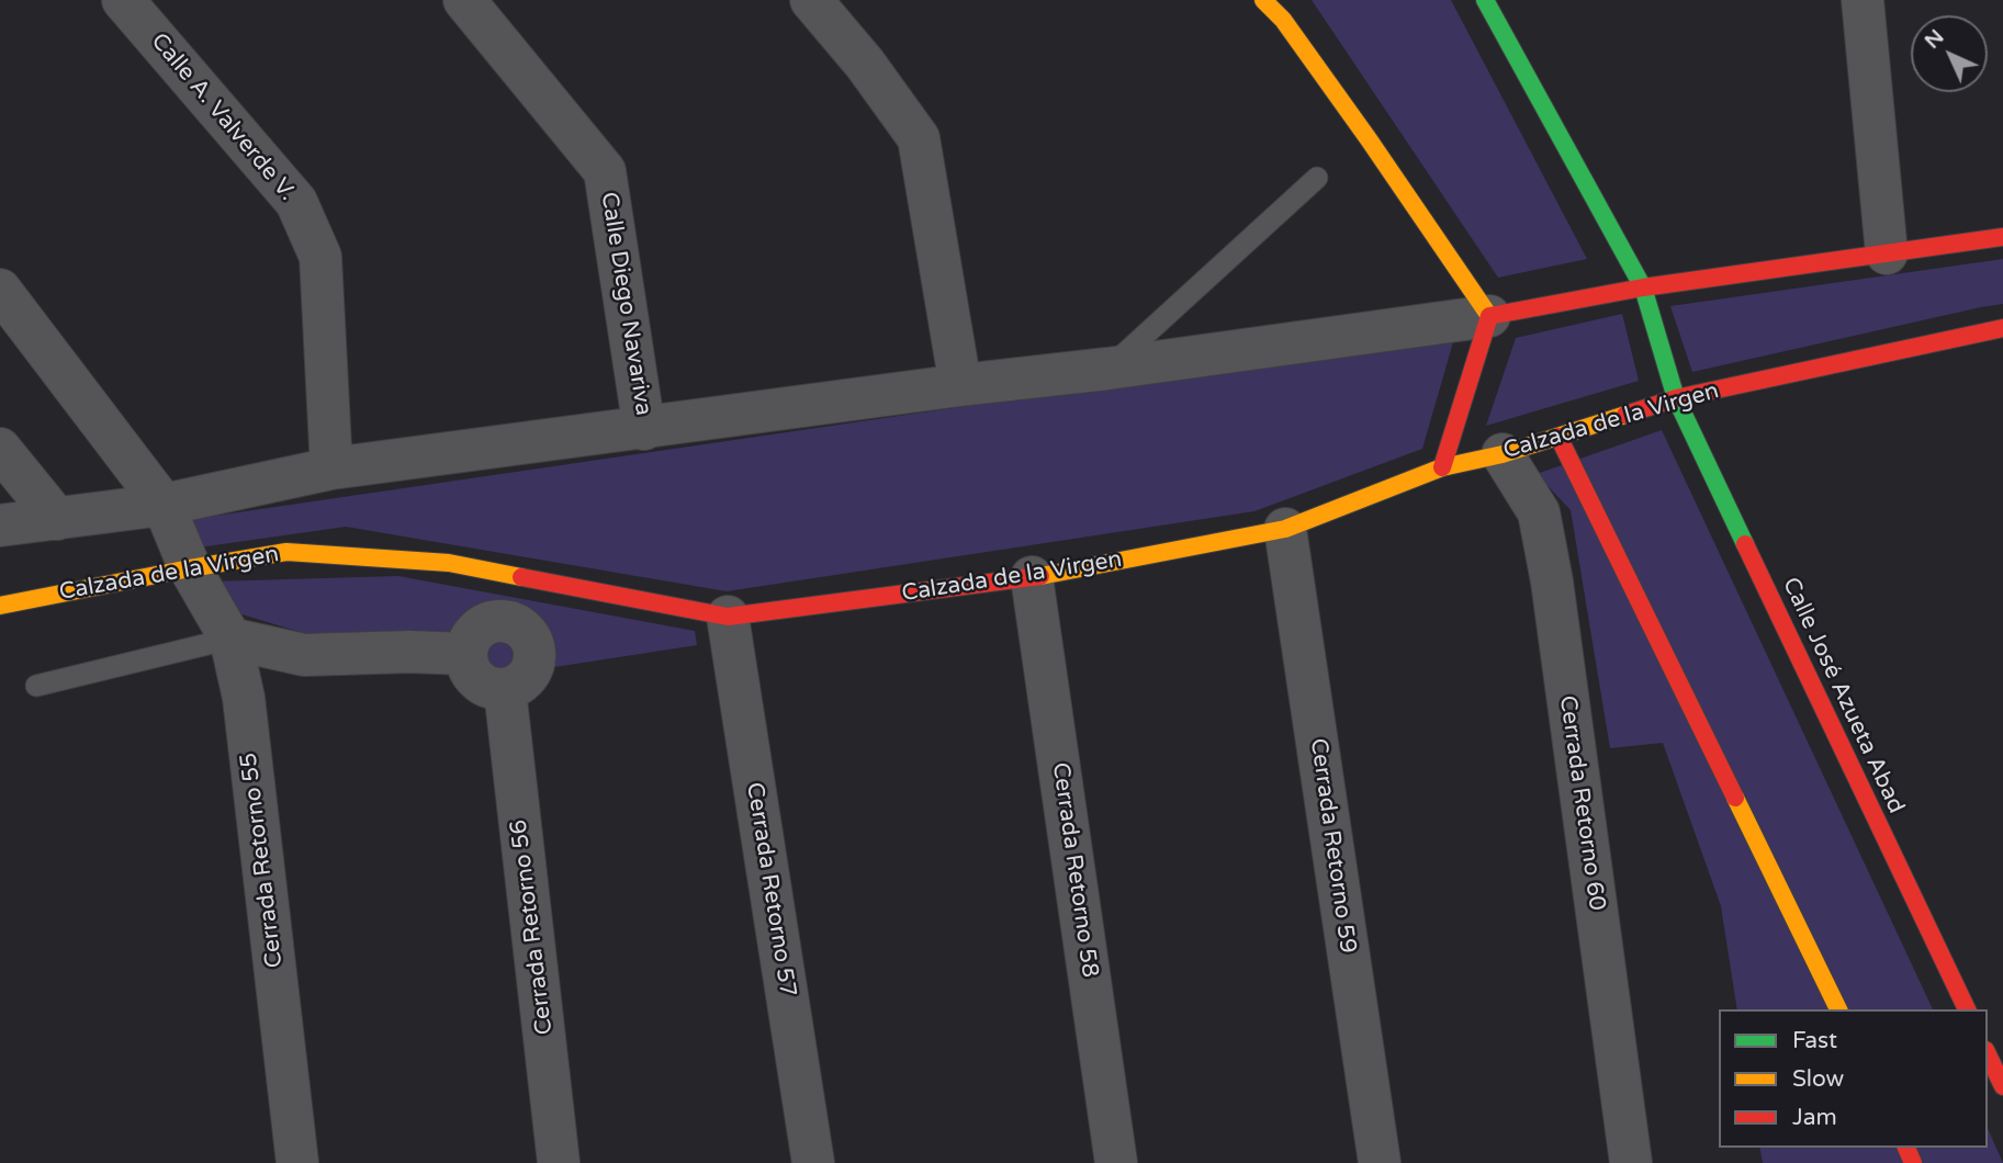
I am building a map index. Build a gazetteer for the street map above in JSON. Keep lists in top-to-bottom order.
{
  "streets": {
    "main road": ["Calzada de la Virgen", "Calle José Azueta Abad"],
    "street": [
      "Calle A. Valverde V.",
      "Calle Diego Navariva",
      "Cerrada Retorno 60",
      "Cerrada Retorno 59",
      "Cerrada Retorno 55",
      "Cerrada Retorno 58",
      "Cerrada Retorno 57",
      "Cerrada Retorno 56"
    ]
  },
  "crossings": [
    ["Calzada de la Virgen", "Calle José Azueta Abad"],
    ["Calzada de la Virgen", "Cerrada Retorno 60"],
    ["Calzada de la Virgen", "Cerrada Retorno 59"],
    ["Calzada de la Virgen", "Cerrada Retorno 55"],
    ["Calzada de la Virgen", "Cerrada Retorno 58"],
    ["Calzada de la Virgen", "Cerrada Retorno 57"]
  ],
  "legend": ["Fast", "Slow", "Jam"],
  "north": "top left"
}
